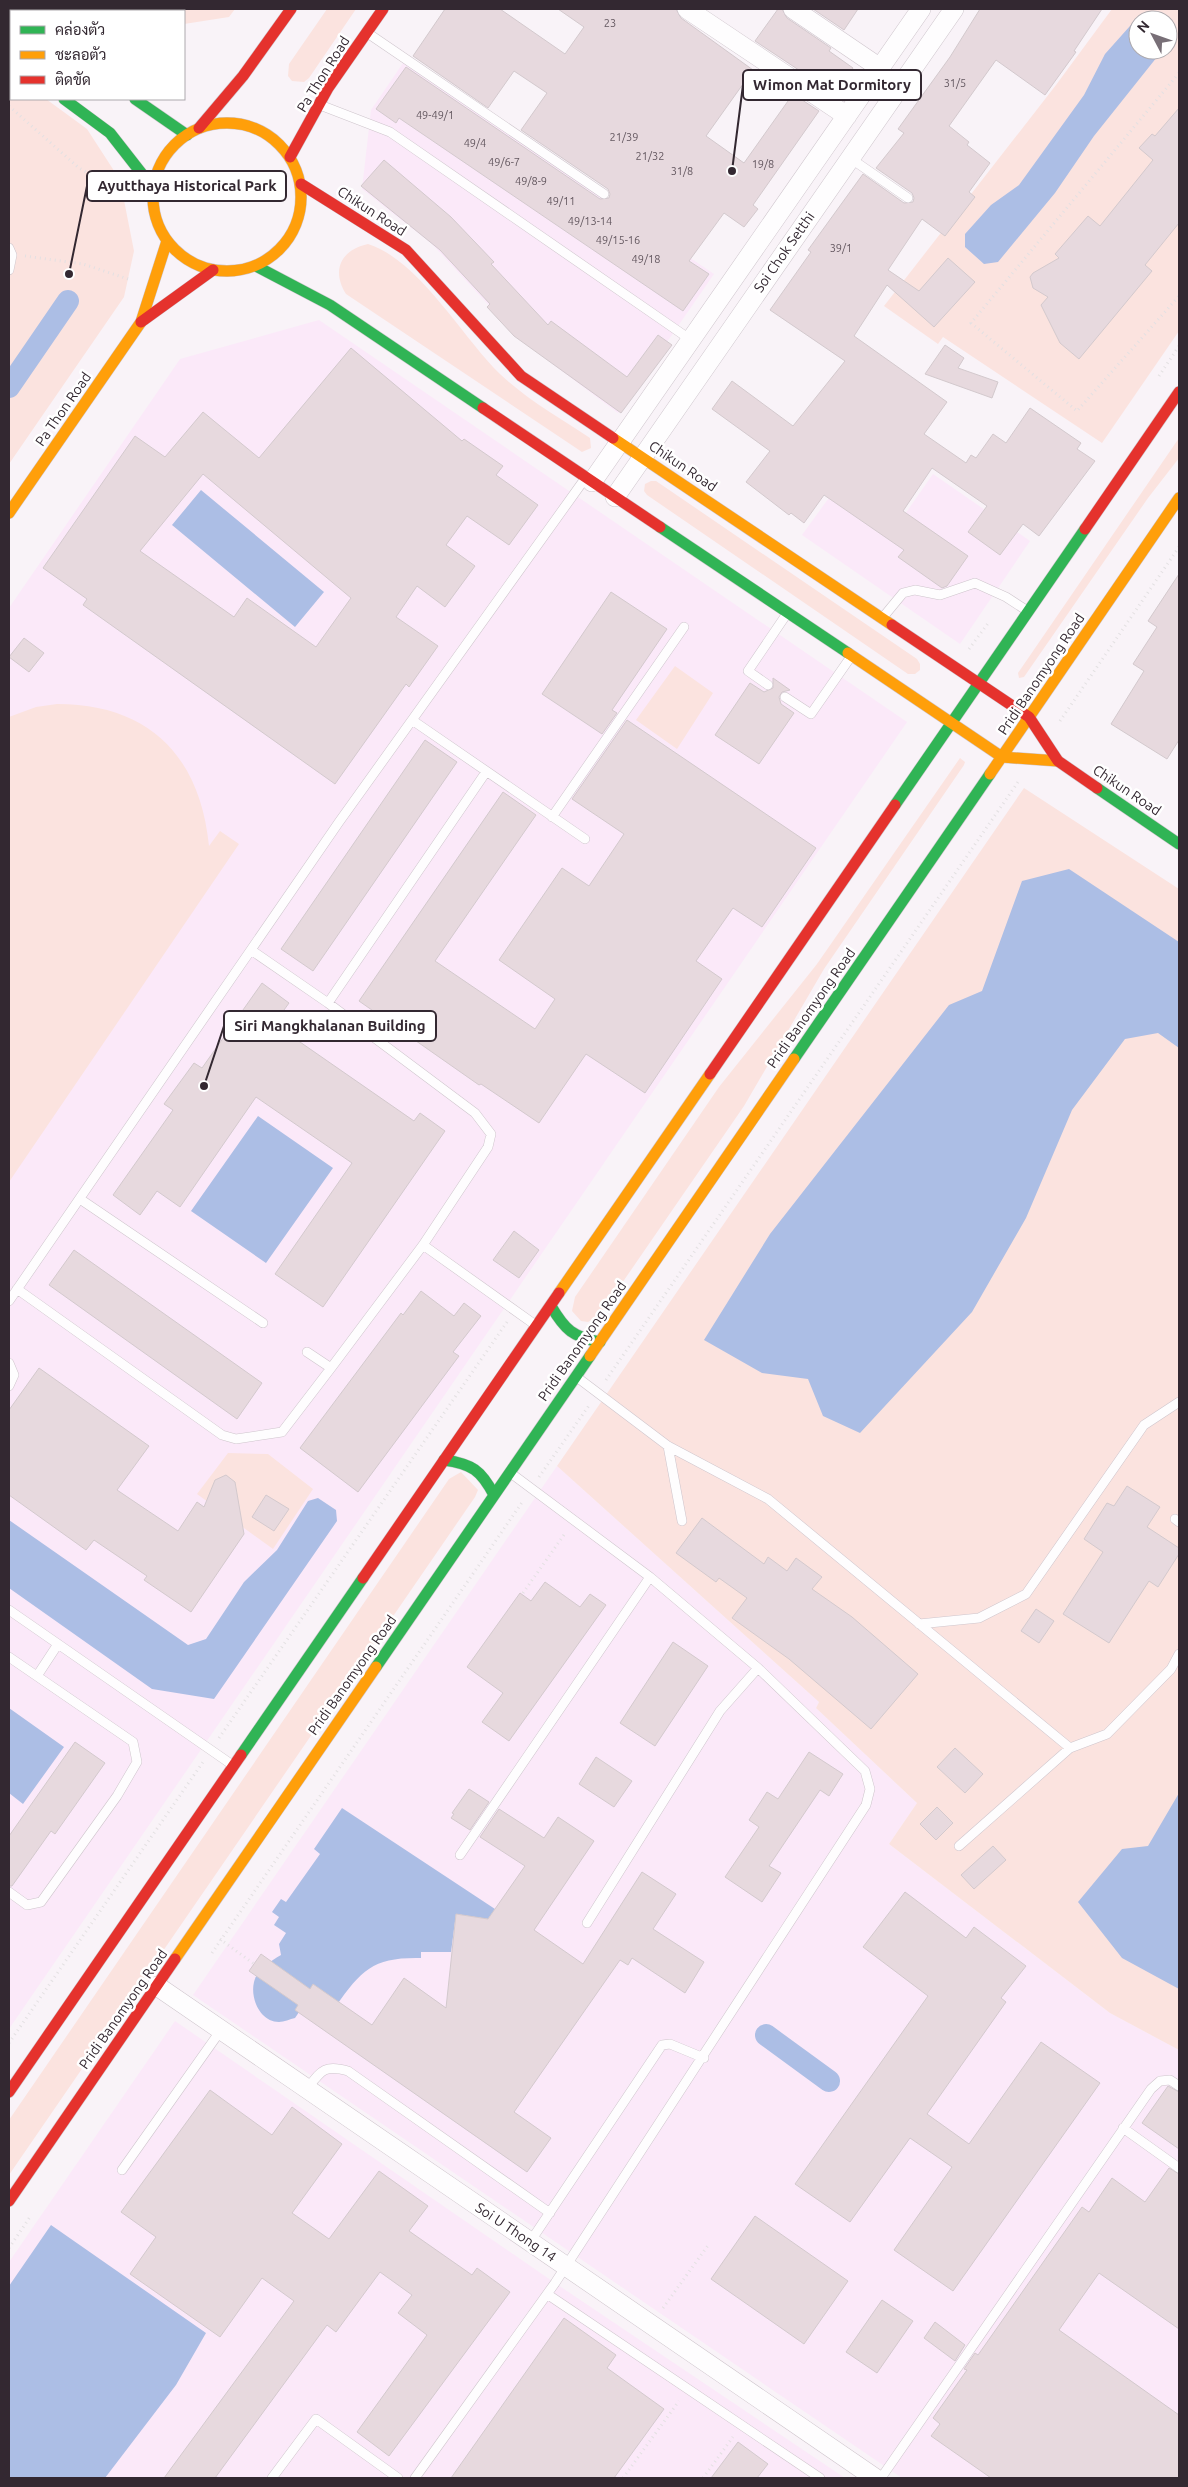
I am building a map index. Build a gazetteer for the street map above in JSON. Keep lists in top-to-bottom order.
{
  "streets": {
    "main road": ["Pa Thon Road", "Chikun Road", "Pridi Banomyong Road"],
    "street": ["Soi Chok Setthi", "Soi U Thong 14"]
  },
  "crossings": [
    ["Pa Thon Road", "Chikun Road"],
    ["Chikun Road", "Soi Chok Setthi"],
    ["Chikun Road", "Pridi Banomyong Road"],
    ["Pridi Banomyong Road", "Soi U Thong 14"]
  ],
  "places": ["Wimon Mat Dormitory", "Ayutthaya Historical Park", "Siri Mangkhalanan Building"],
  "house_numbers": [
    "23",
    "31/5",
    "49-49/1",
    "21/39",
    "49/4",
    "21/32",
    "49/6-7",
    "19/8",
    "31/8",
    "49/8-9",
    "49/11",
    "49/13-14",
    "49/15-16",
    "39/1",
    "49/18"
  ],
  "legend": ["คล่องตัว", "ชะลอตัว", "ติดขัด"],
  "north": "top left"
}
